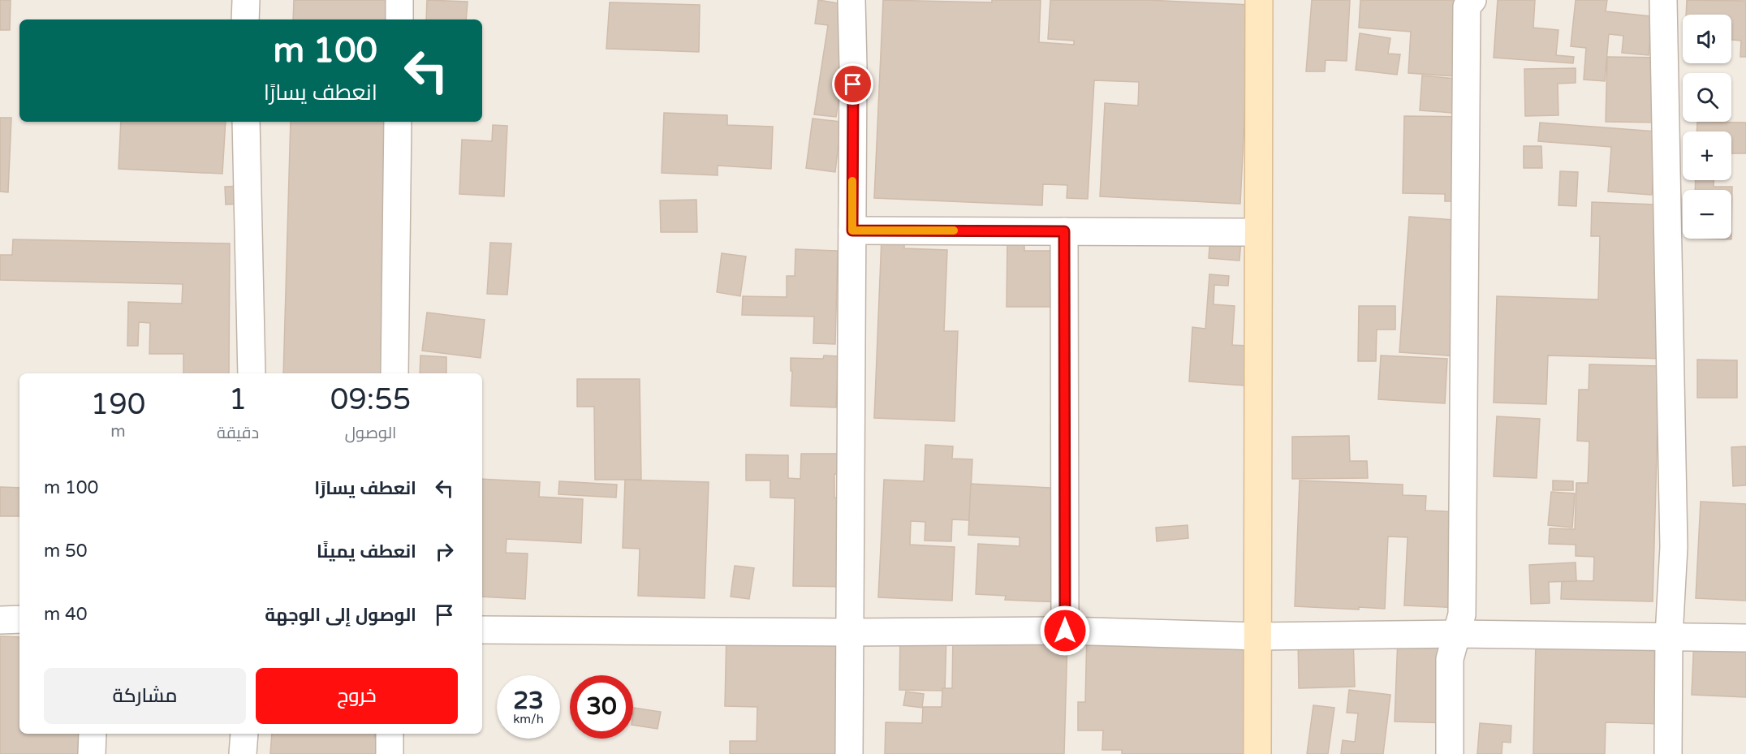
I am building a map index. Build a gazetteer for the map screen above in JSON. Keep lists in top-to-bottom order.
{
  "page": {
    "map_buttons": ["+", "−"],
    "turn": ["100 m", "انعطف يسارًا"],
    "eta": [
      "09:55",
      "الوصول",
      "1",
      "دقيقة",
      "190",
      "m"
    ],
    "list": [
      {
        "name": "انعطف يسارًا",
        "value": "100 m"
      },
      {
        "name": "انعطف يمينًا",
        "value": "50 m"
      },
      {
        "name": "الوصول إلى الوجهة",
        "value": "40 m"
      }
    ],
    "buttons": ["خروج", "مشاركة"],
    "speed": "23 km/h",
    "limit": "30"
  }
}
